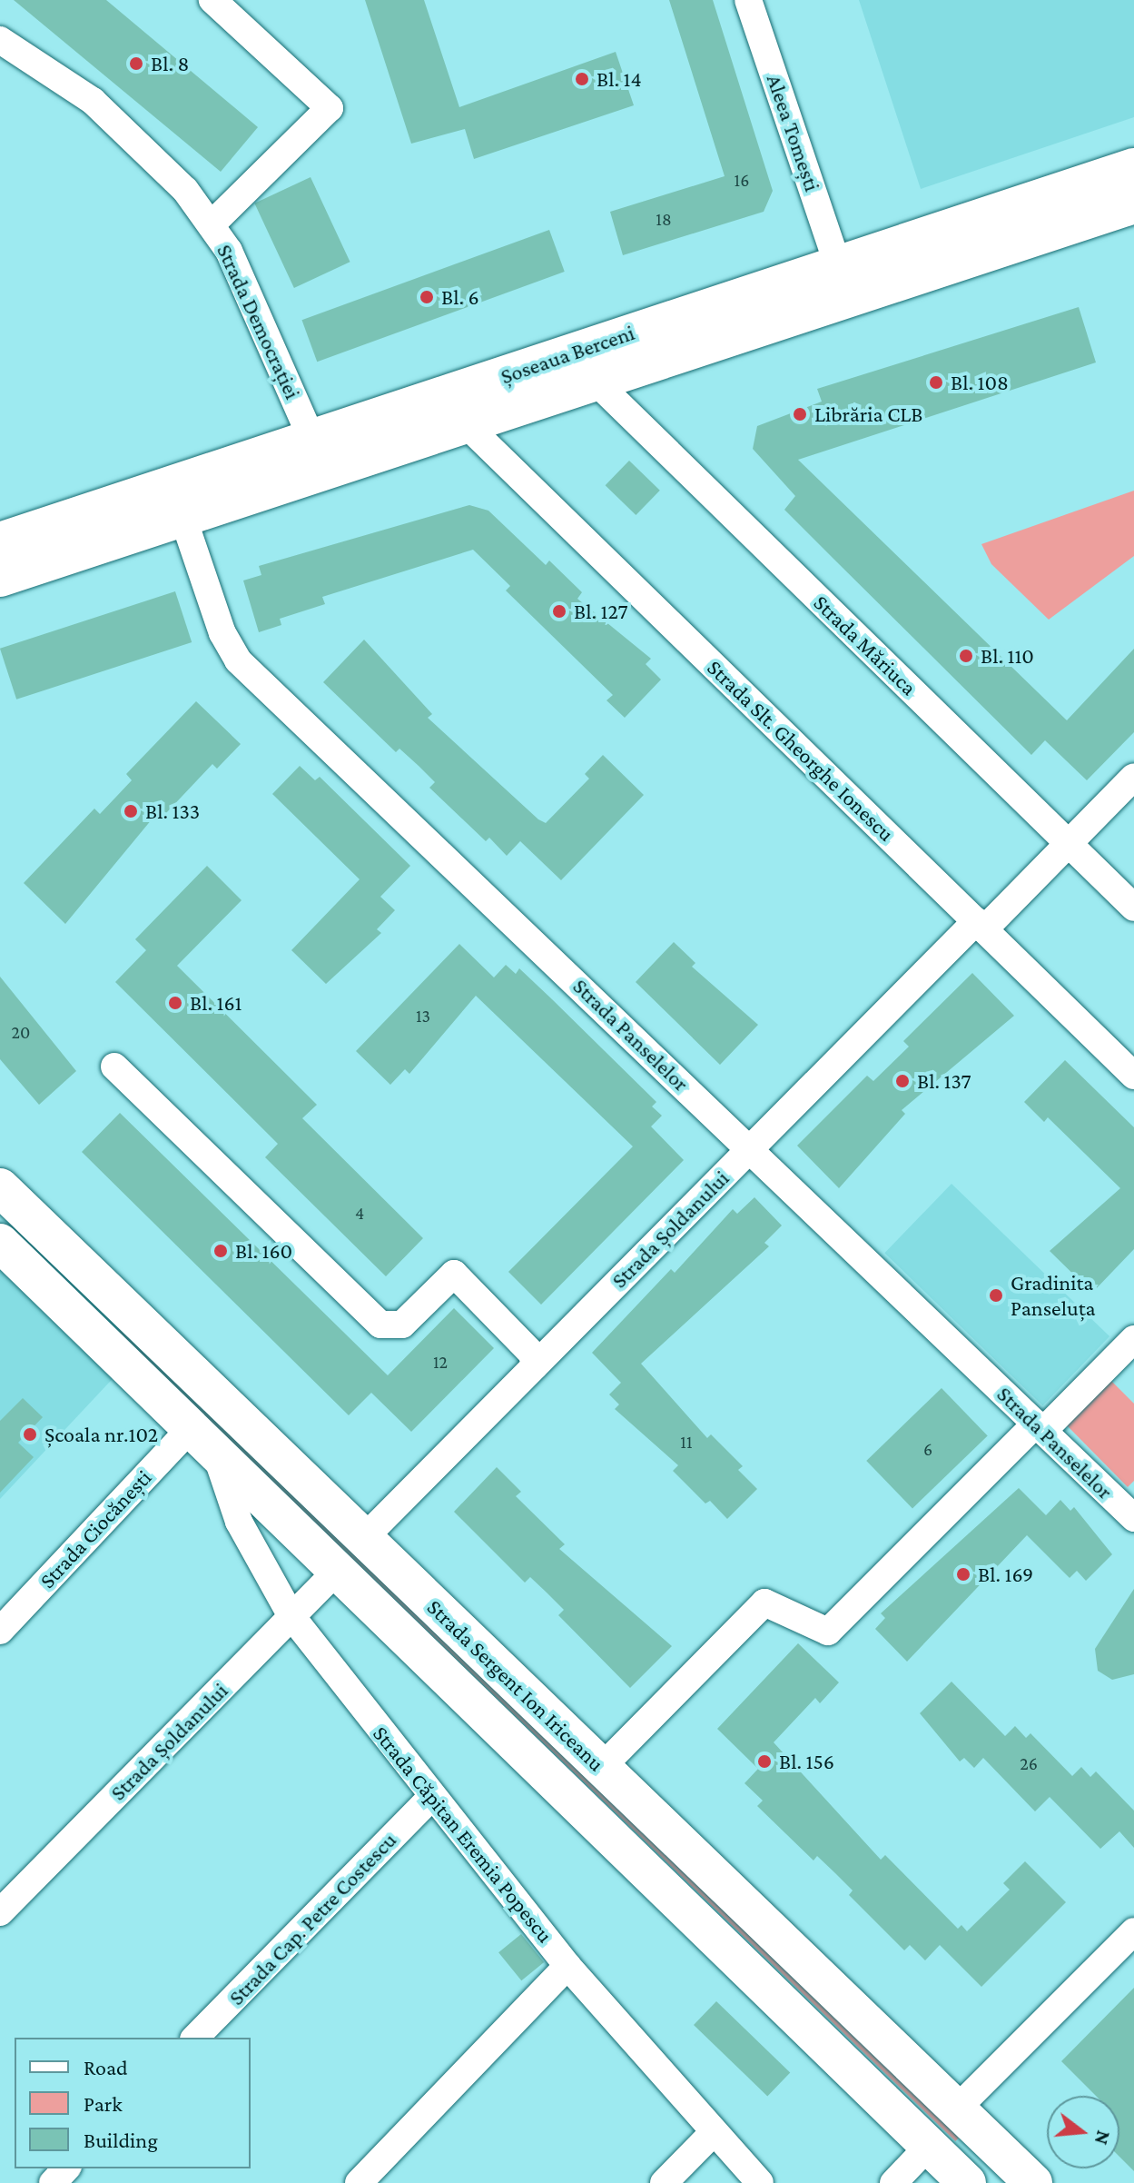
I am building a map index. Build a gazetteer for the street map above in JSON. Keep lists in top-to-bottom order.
{
  "streets": {
    "main road": ["Șoseaua Berceni", "Strada Sergent Ion Iriceanu"],
    "street": [
      "Aleea Tomești",
      "Strada Democrației",
      "Strada Măriuca",
      "Strada Slt. Gheorghe Ionescu",
      "Strada Panselelor",
      "Strada Șoldanului",
      "Strada Ciocănești",
      "Strada Căpitan Eremia Popescu",
      "Strada Cap. Petre Costescu"
    ]
  },
  "crossings": [
    ["Aleea Tomești", "Șoseaua Berceni"],
    ["Strada Democrației", "Șoseaua Berceni"],
    ["Șoseaua Berceni", "Strada Măriuca"],
    ["Șoseaua Berceni", "Strada Slt. Gheorghe Ionescu"],
    ["Șoseaua Berceni", "Strada Panselelor"],
    ["Strada Măriuca", "Strada Șoldanului"],
    ["Strada Slt. Gheorghe Ionescu", "Strada Șoldanului"],
    ["Strada Panselelor", "Strada Șoldanului"],
    ["Strada Șoldanului", "Strada Sergent Ion Iriceanu"],
    ["Strada Șoldanului", "Strada Căpitan Eremia Popescu"],
    ["Strada Ciocănești", "Strada Sergent Ion Iriceanu"],
    ["Strada Ciocănești", "Strada Căpitan Eremia Popescu"],
    ["Strada Sergent Ion Iriceanu", "Strada Căpitan Eremia Popescu"],
    ["Strada Căpitan Eremia Popescu", "Strada Cap. Petre Costescu"]
  ],
  "places": [
    "Bl. 8",
    "Bl. 14",
    "Bl. 6",
    "Bl. 108",
    "Librăria CLB",
    "Bl. 127",
    "Bl. 110",
    "Bl. 133",
    "Bl. 161",
    "Bl. 137",
    "Bl. 160",
    "Gradinita Panseluța",
    "Școala nr.102",
    "Bl. 169",
    "Bl. 156"
  ],
  "house_numbers": [
    "16",
    "18",
    "13",
    "20",
    "4",
    "12",
    "11",
    "6",
    "26"
  ],
  "legend": ["Road", "Park", "Building"],
  "north": "right"
}
